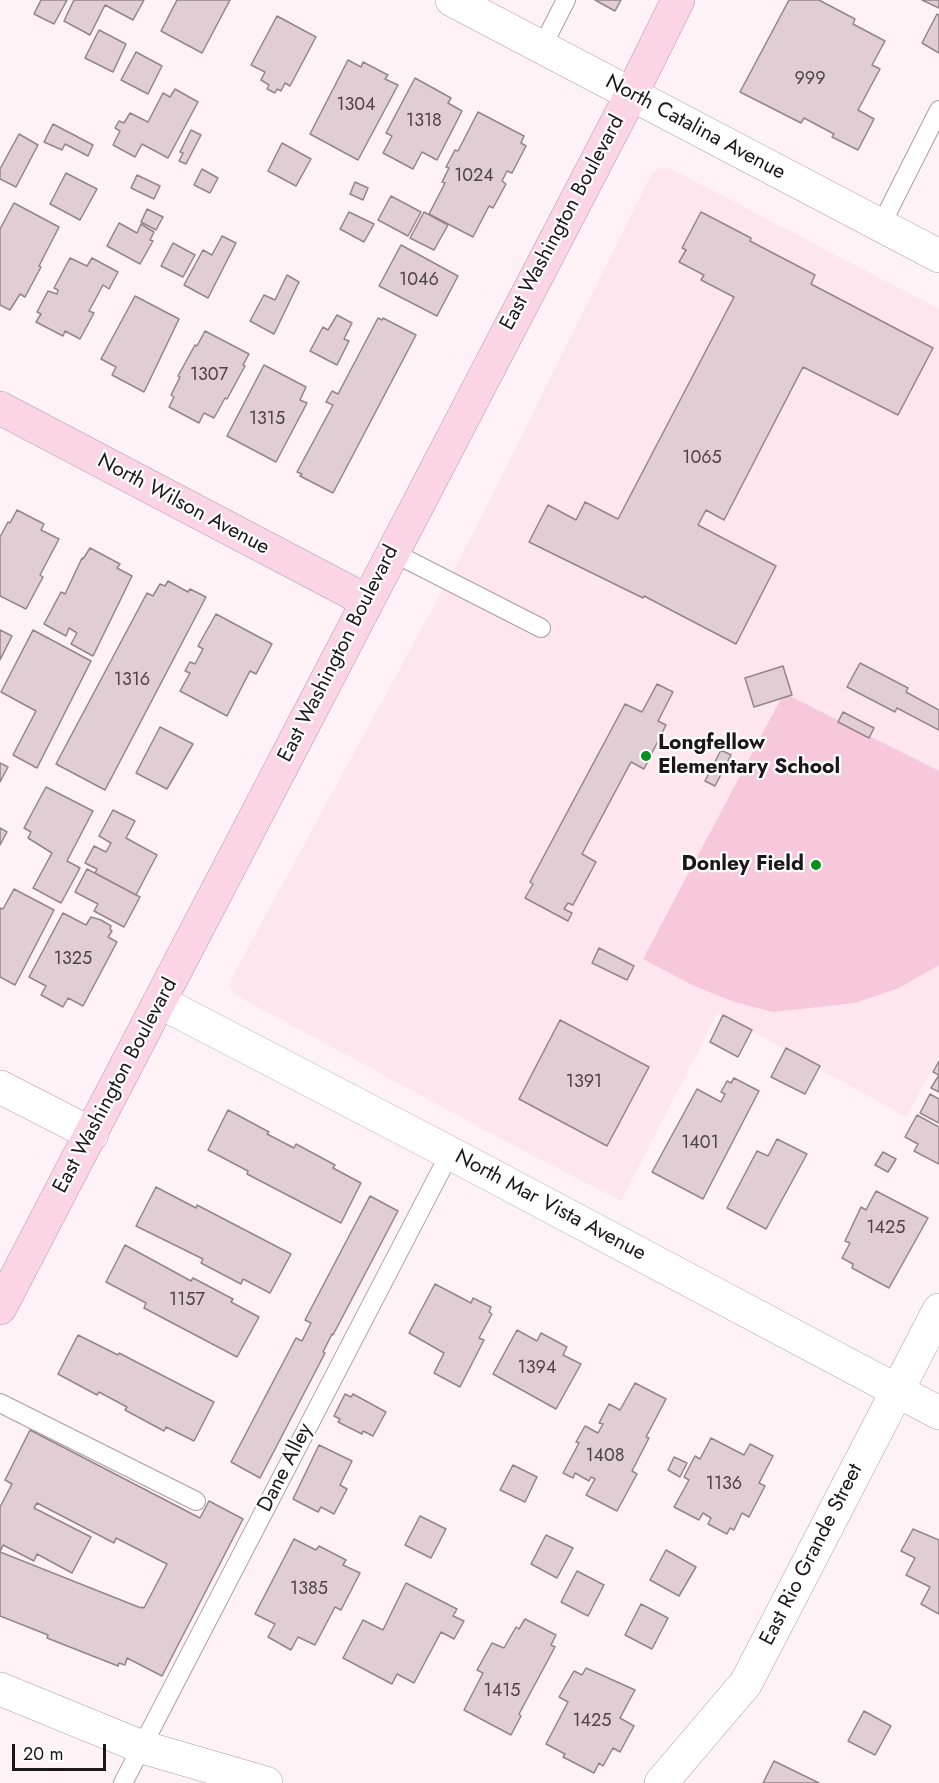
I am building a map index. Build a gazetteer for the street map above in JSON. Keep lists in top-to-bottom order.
{
  "streets": {
    "main road": ["East Washington Boulevard", "North Wilson Avenue"],
    "street": ["North Catalina Avenue", "North Mar Vista Avenue", "East Rio Grande Street"],
    "lane": ["Dane Alley"]
  },
  "crossings": [
    ["North Catalina Avenue", "East Washington Boulevard"],
    ["East Washington Boulevard", "North Wilson Avenue"],
    ["East Washington Boulevard", "North Mar Vista Avenue"],
    ["North Mar Vista Avenue", "Dane Alley"],
    ["North Mar Vista Avenue", "East Rio Grande Street"]
  ],
  "places": ["Longfellow Elementary School", "Donley Field"],
  "house_numbers": [
    "999",
    "1304",
    "1318",
    "1024",
    "1046",
    "1307",
    "1315",
    "1065",
    "1316",
    "1325",
    "1391",
    "1401",
    "1425",
    "1157",
    "1394",
    "1408",
    "1136",
    "1385",
    "1415",
    "1425"
  ],
  "scale_bar": "20 m"
}
